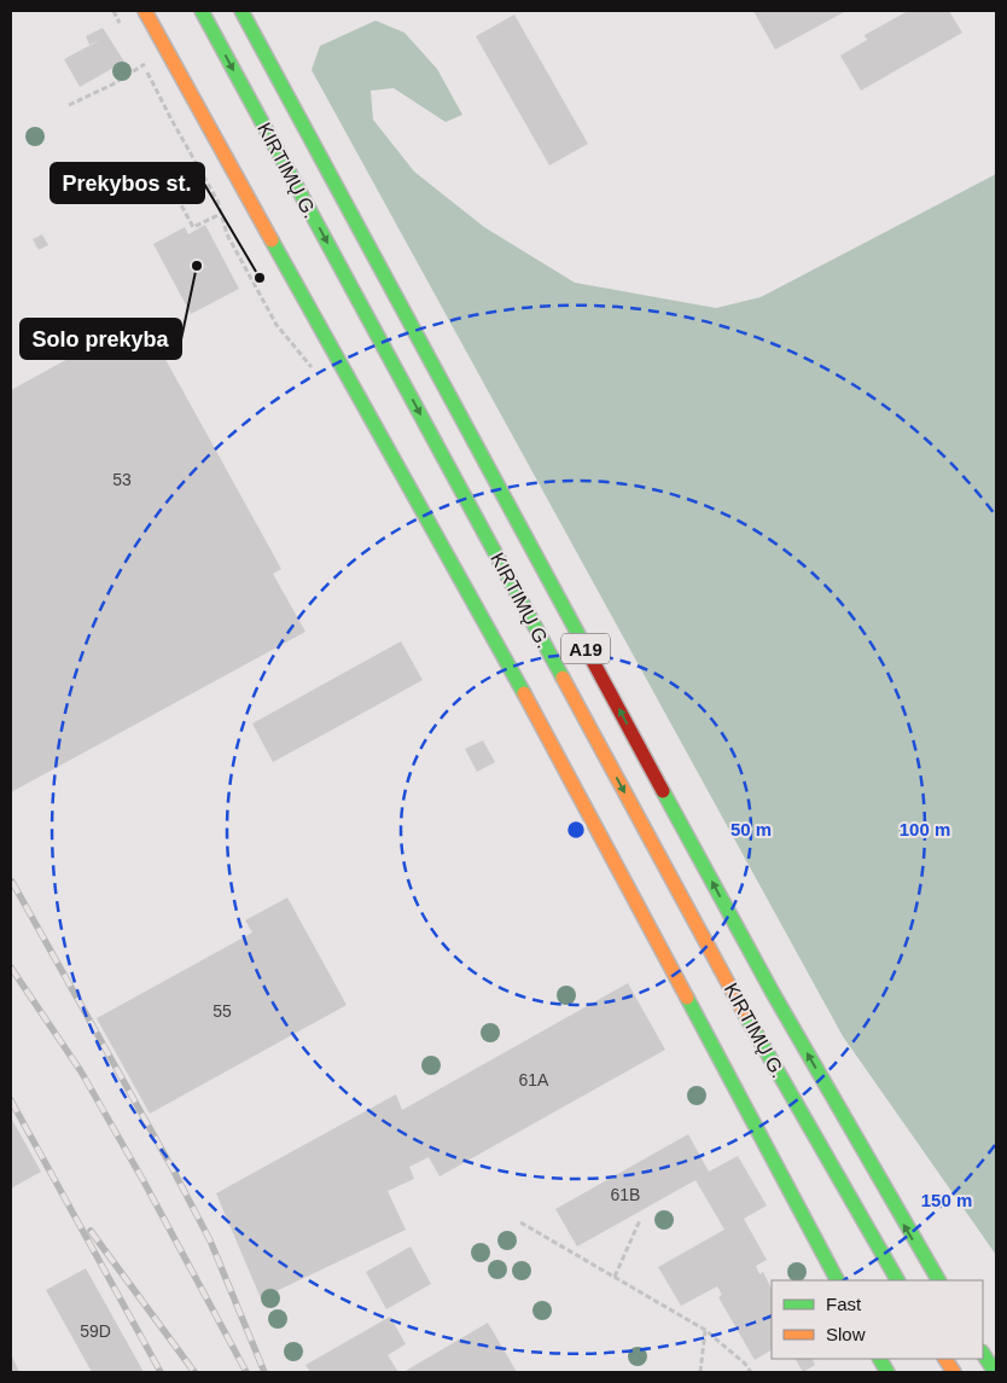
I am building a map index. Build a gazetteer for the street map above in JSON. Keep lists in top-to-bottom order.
{
  "streets": {
    "main road": ["KIRTIMŲ G.", "A19"]
  },
  "places": ["Solo prekyba", "Prekybos st."],
  "house_numbers": [
    "53",
    "55",
    "61A",
    "61B",
    "59D"
  ],
  "legend": ["Fast", "Slow"],
  "rings": ["50 m", "100 m", "150 m"]
}
